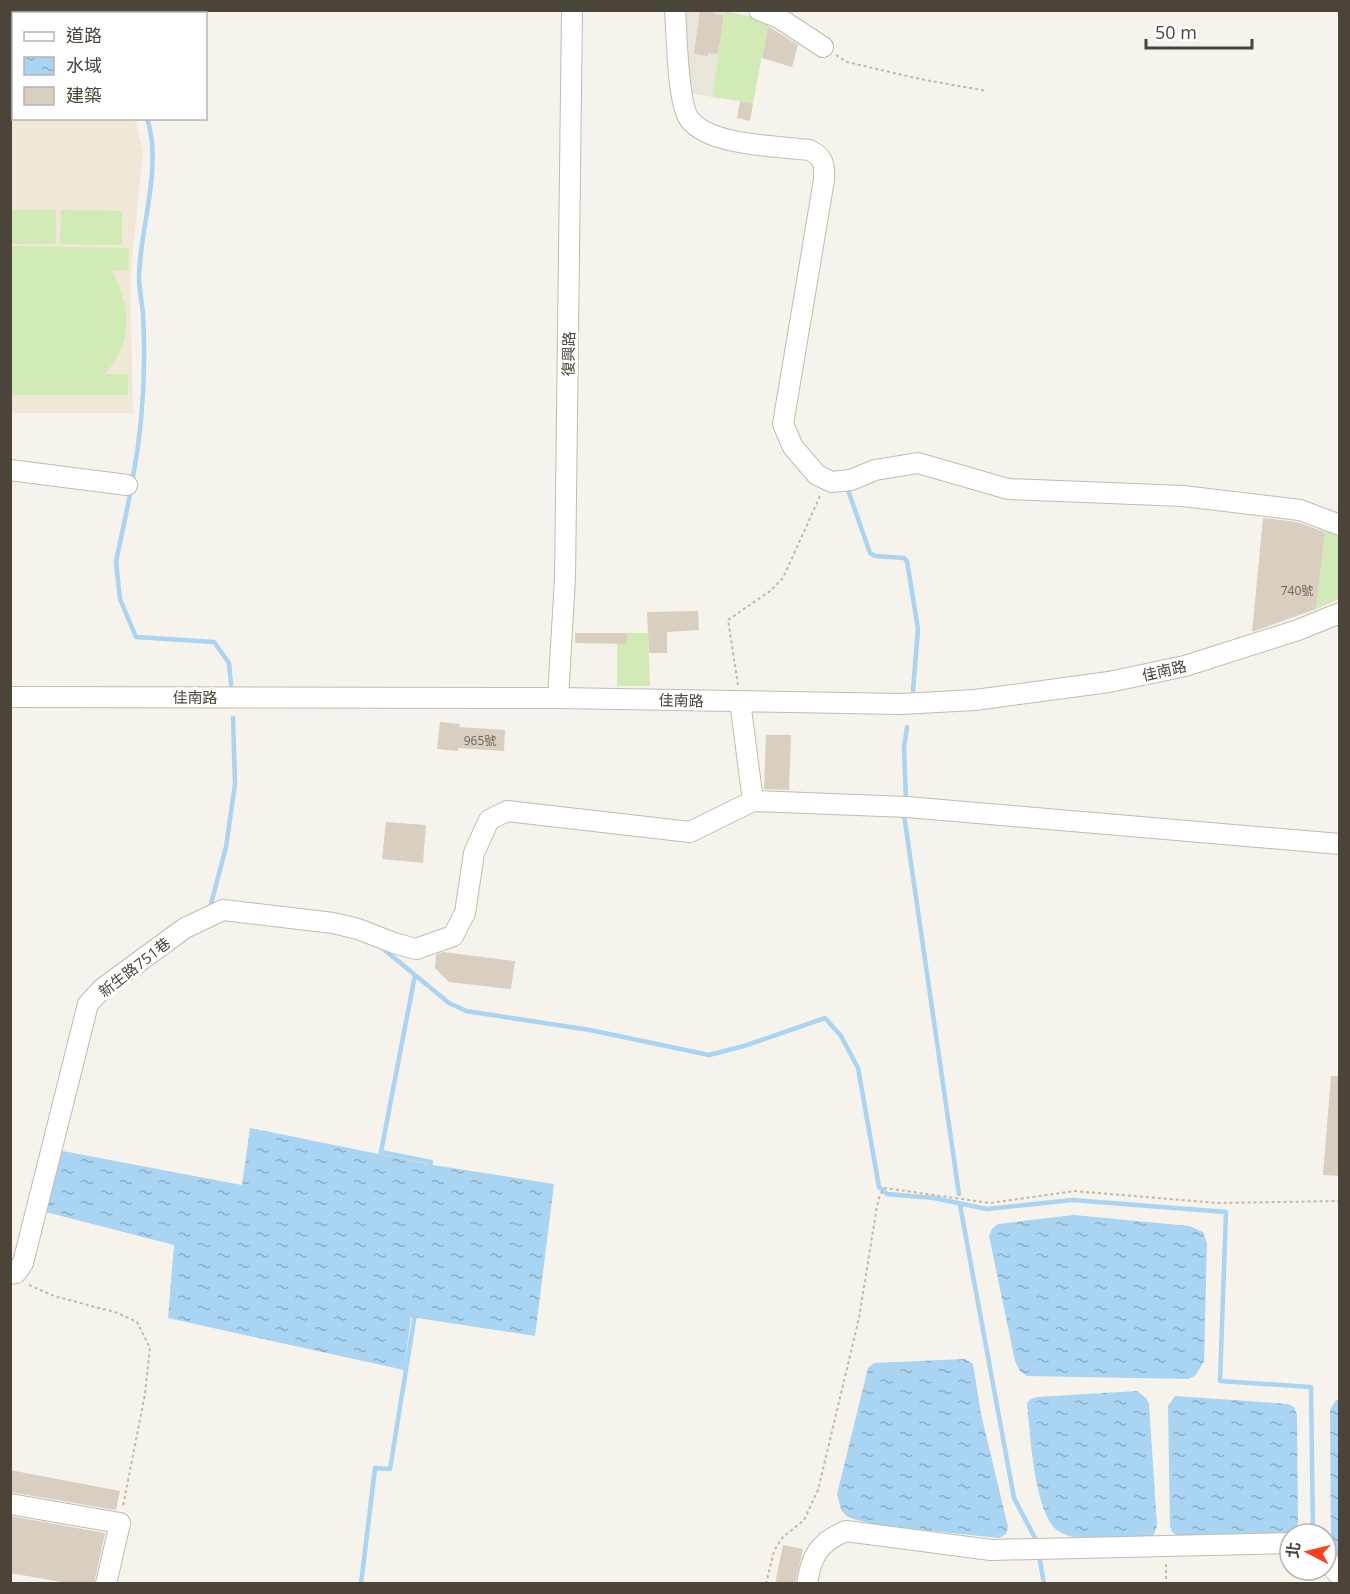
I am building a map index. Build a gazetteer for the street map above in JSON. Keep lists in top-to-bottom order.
{
  "streets": {
    "street": ["復興路", "佳南路", "新生路751巷"]
  },
  "crossings": [
    ["復興路", "佳南路"]
  ],
  "house_numbers": ["740號", "965號"],
  "legend": ["道路", "水域", "建築"],
  "scale_bar": "50 m",
  "north": "left"
}
